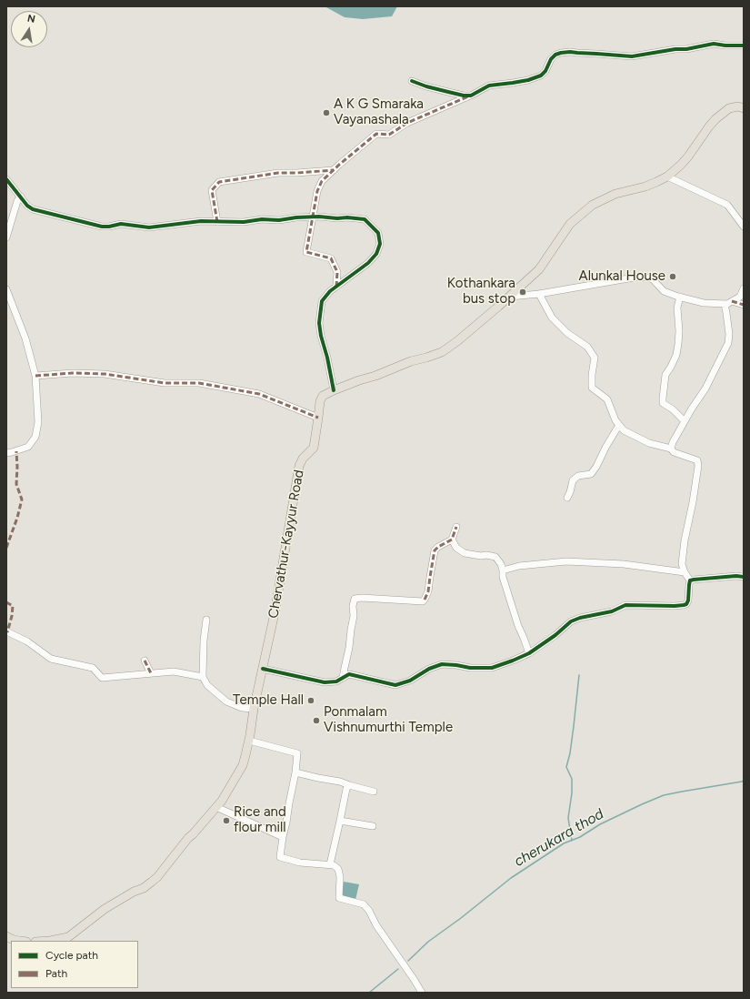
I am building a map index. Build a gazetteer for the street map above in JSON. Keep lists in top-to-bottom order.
{
  "streets": {
    "main road": ["Chervathur-Kayyur Road"]
  },
  "water": ["cherukara thod"],
  "places": [
    "A K G Smaraka Vayanashala",
    "Alunkal House",
    "Kothankara bus stop",
    "Temple Hall",
    "Ponmalam Vishnumurthi Temple",
    "Rice and flour mill"
  ],
  "legend": ["Cycle path", "Path"],
  "north": "top"
}
